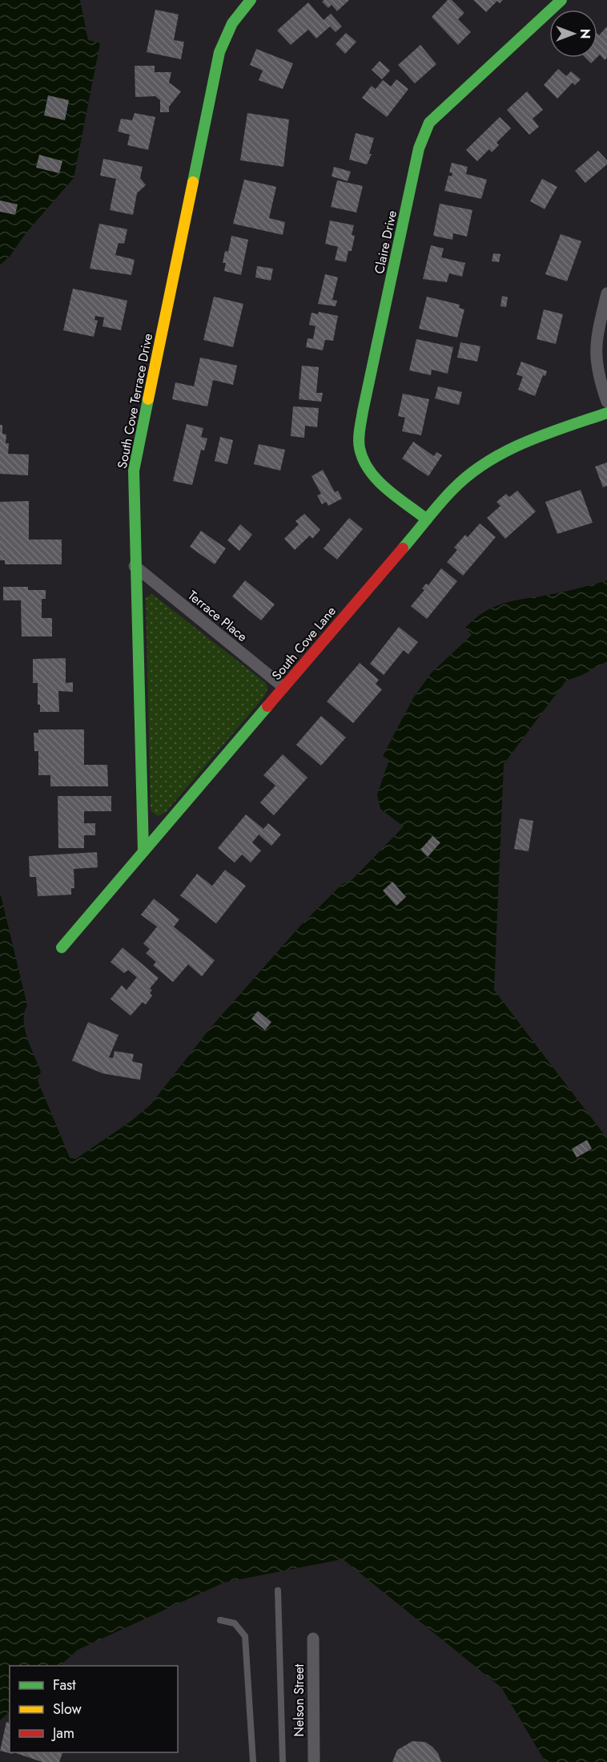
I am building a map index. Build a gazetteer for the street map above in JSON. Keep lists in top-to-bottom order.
{
  "streets": {
    "street": [
      "Claire Drive",
      "South Cove Terrace Drive",
      "Terrace Place",
      "South Cove Lane",
      "Nelson Street"
    ]
  },
  "crossings": [
    ["Claire Drive", "South Cove Lane"],
    ["South Cove Terrace Drive", "Terrace Place"],
    ["South Cove Terrace Drive", "South Cove Lane"],
    ["Terrace Place", "South Cove Lane"]
  ],
  "legend": ["Fast", "Slow", "Jam"],
  "north": "right"
}
